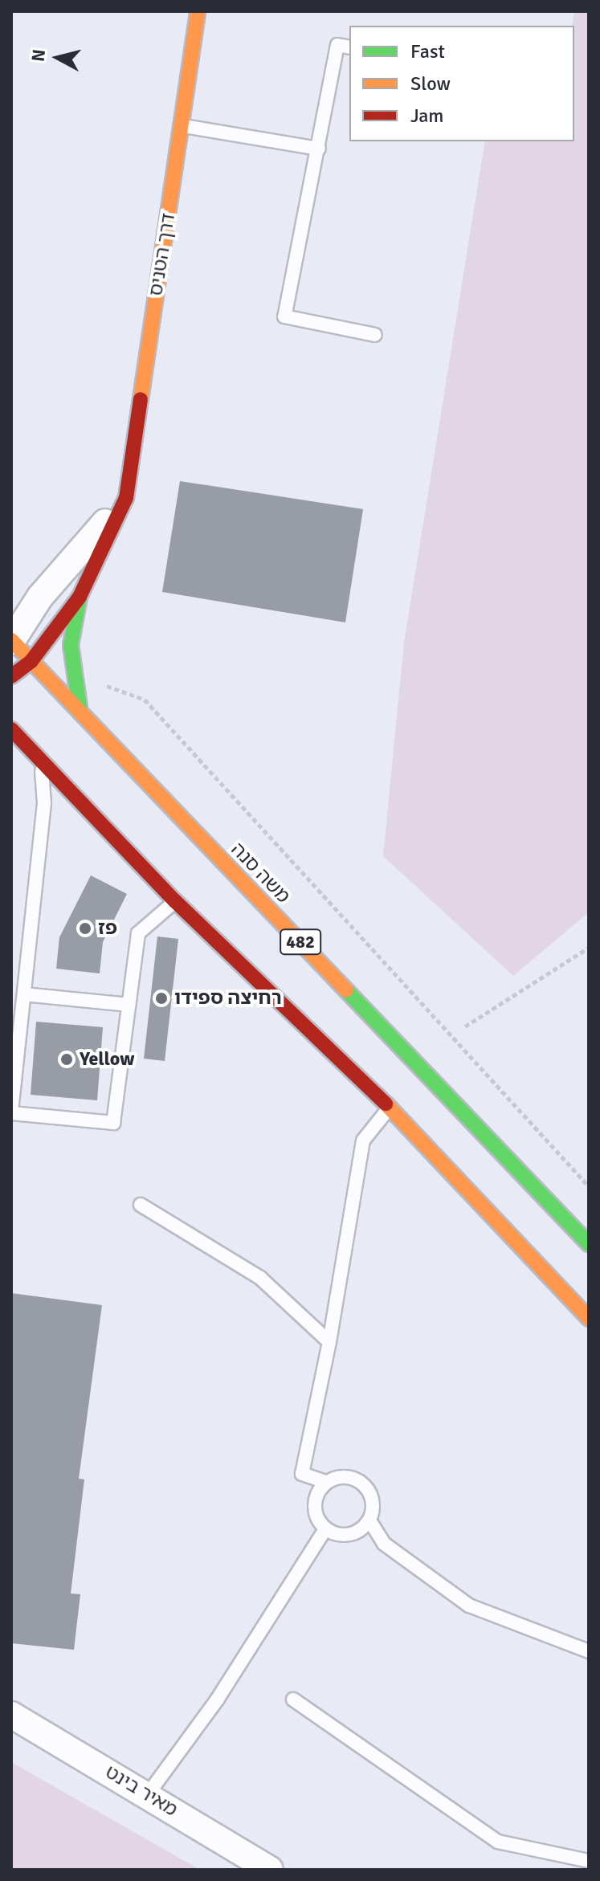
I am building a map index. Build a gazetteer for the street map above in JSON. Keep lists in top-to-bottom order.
{
  "streets": {
    "main road": ["דרך הטניס", "משה סנה", "482"],
    "street": ["מאיר בינט"]
  },
  "crossings": [
    ["דרך הטניס", "משה סנה"]
  ],
  "places": ["פז", "רחיצה ספידו", "Yellow"],
  "legend": ["Fast", "Slow", "Jam"],
  "north": "left"
}
